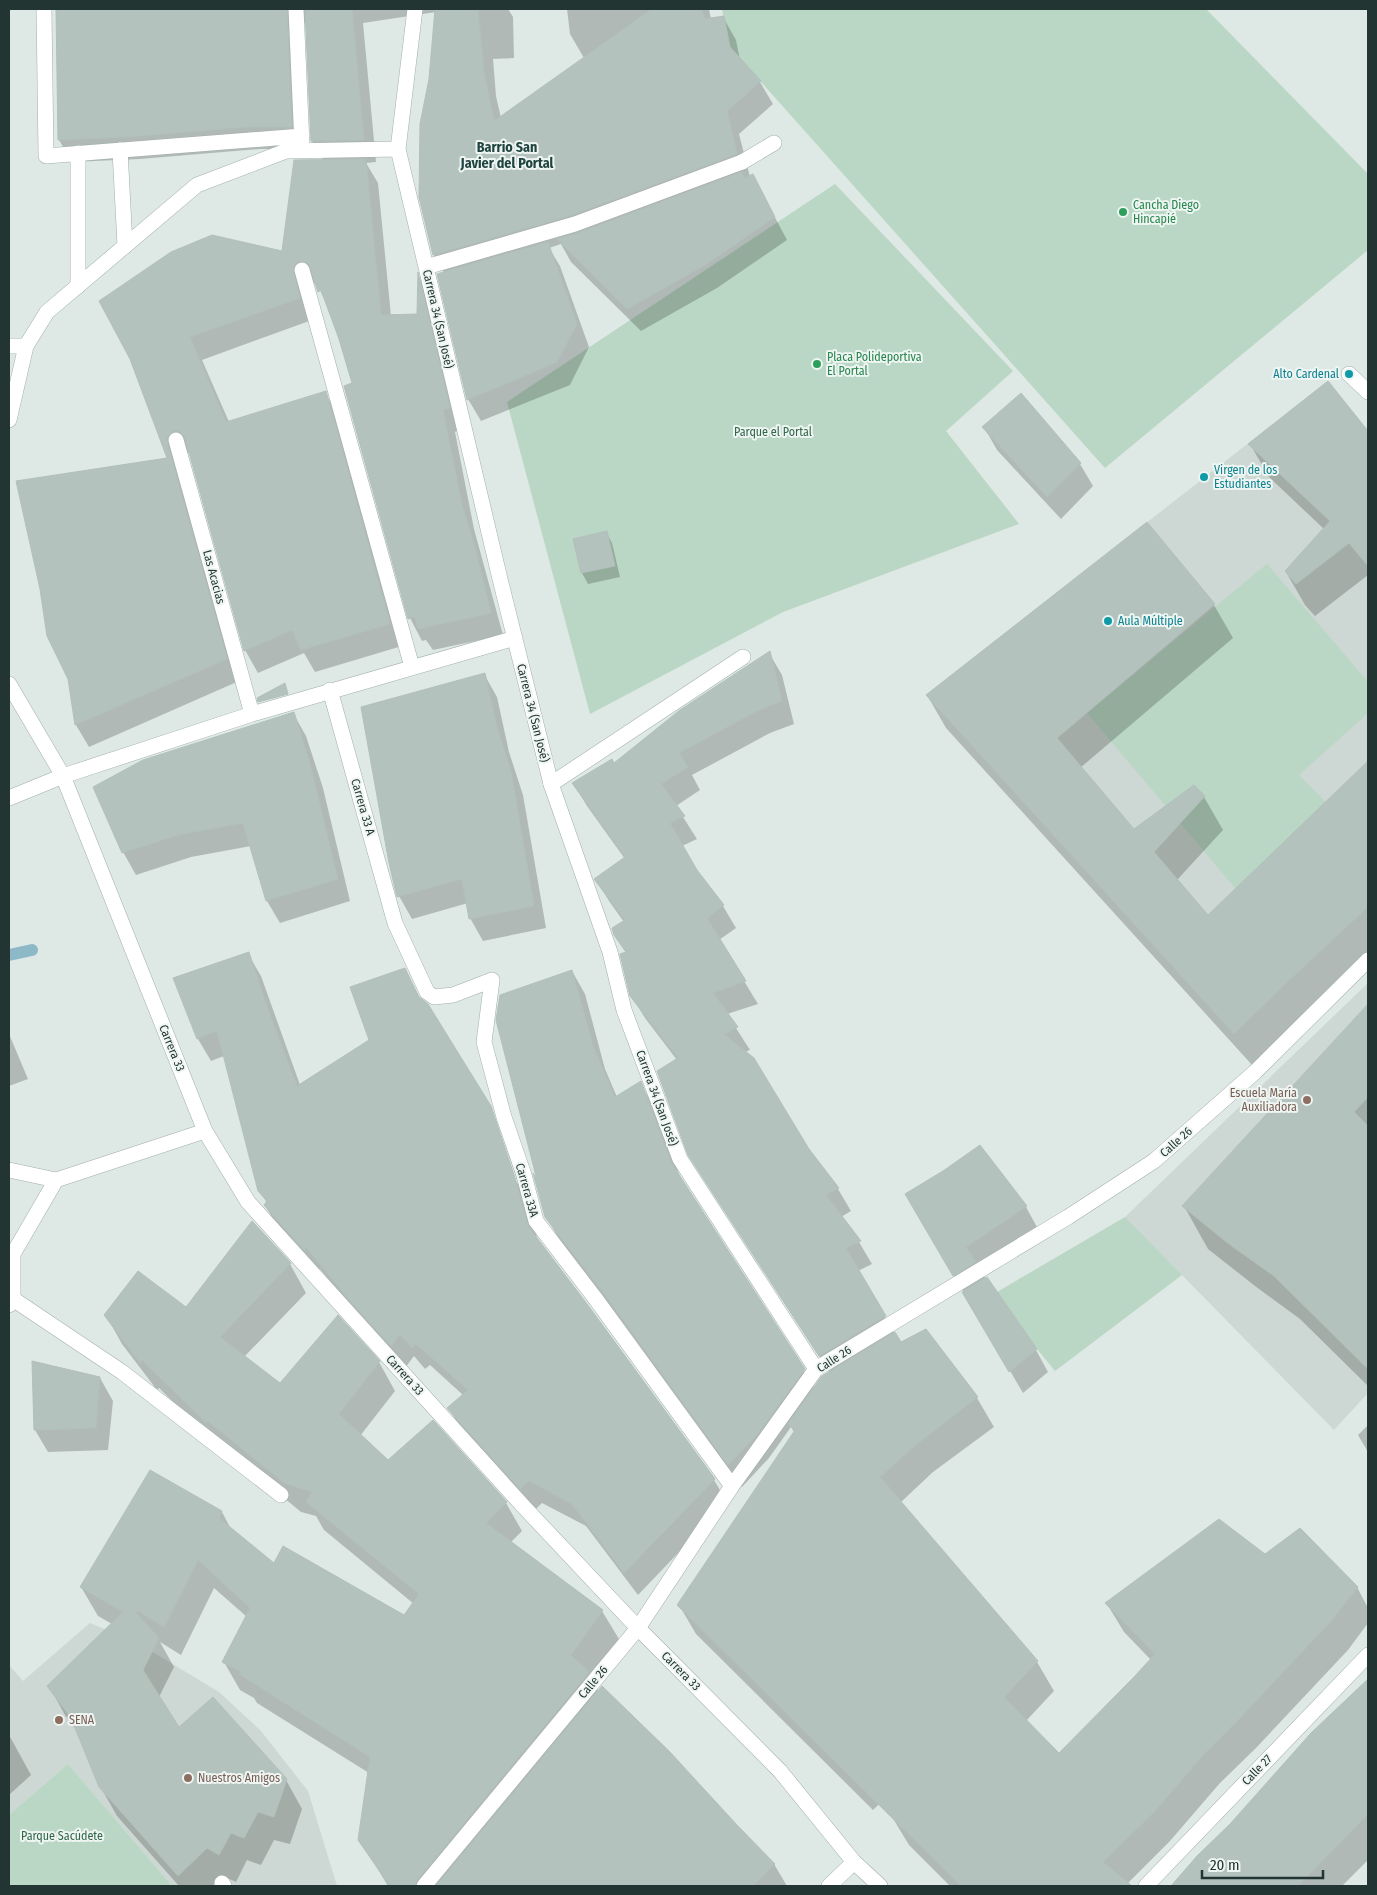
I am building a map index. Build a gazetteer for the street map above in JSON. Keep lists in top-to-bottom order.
{
  "streets": {
    "street": [
      "Carrera 34 (San José)",
      "Las Acacias",
      "Carrera 33 A",
      "Carrera 33",
      "Calle 26",
      "Carrera 33A",
      "Calle 27"
    ]
  },
  "crossings": [
    ["Carrera 34 (San José)", "Calle 26"],
    ["Carrera 33 A", "Carrera 33A"],
    ["Carrera 33", "Calle 26"],
    ["Calle 26", "Carrera 33A"]
  ],
  "districts": ["Barrio San Javier del Portal"],
  "parks": ["Parque el Portal", "Parque Sacúdete"],
  "places": [
    "Cancha Diego Hincapié",
    "Placa Polideportiva El Portal",
    "Alto Cardenal",
    "Virgen de los Estudiantes",
    "Aula Múltiple",
    "Escuela María Auxiliadora",
    "SENA",
    "Nuestros Amigos"
  ],
  "scale_bar": "20 m"
}
